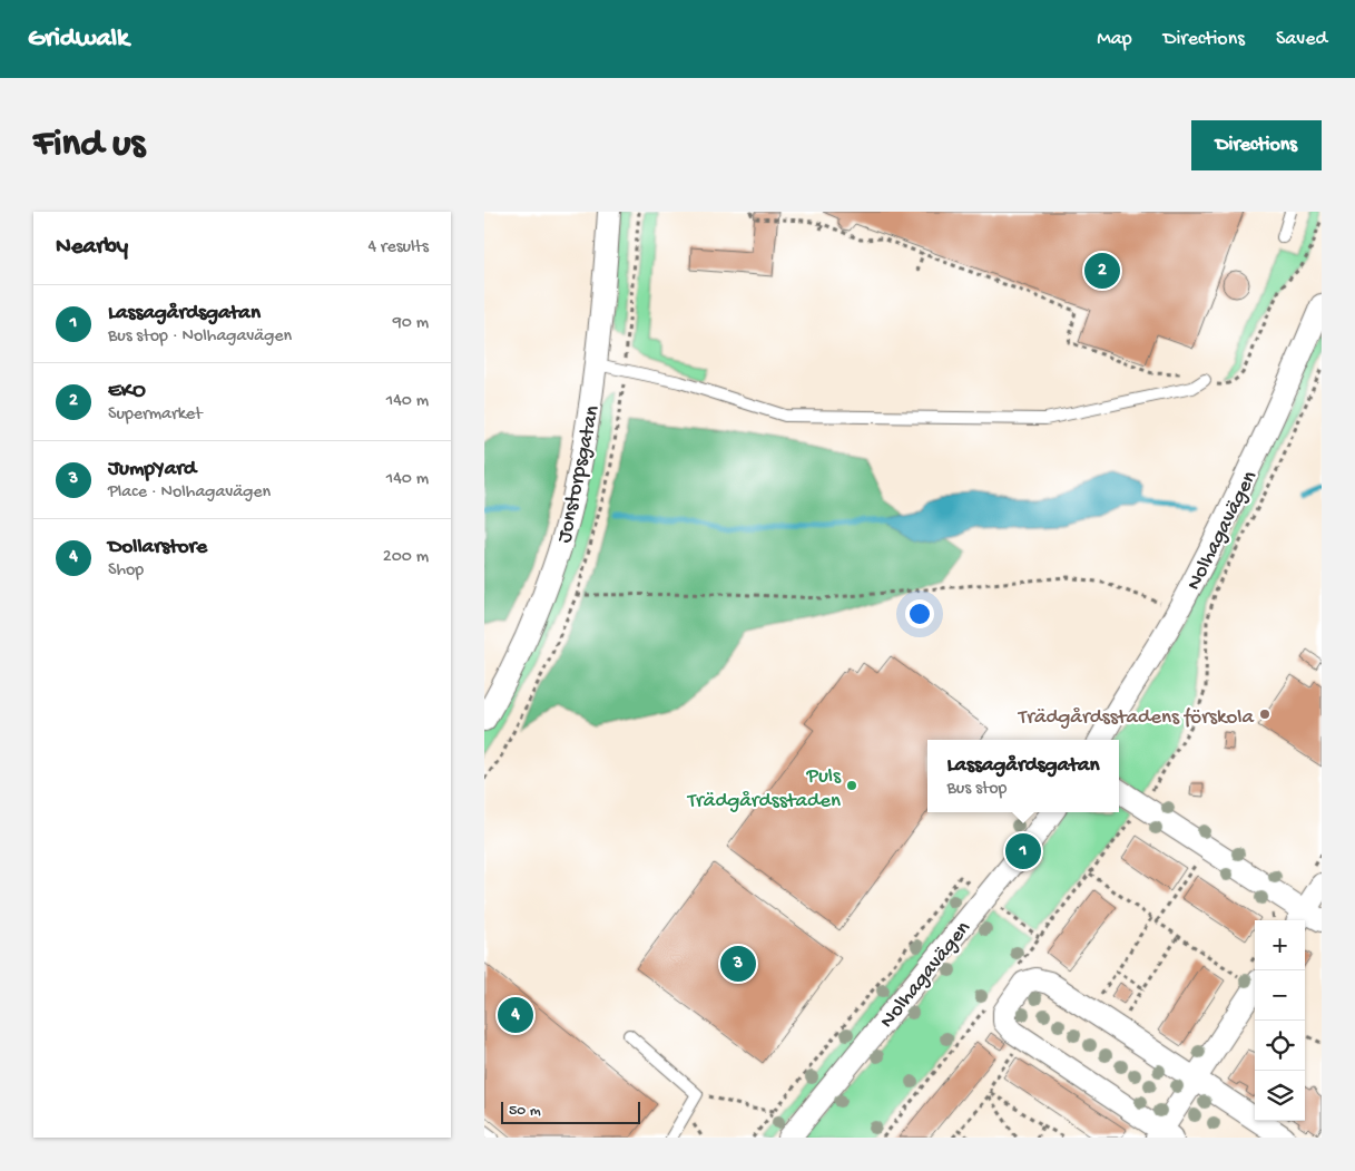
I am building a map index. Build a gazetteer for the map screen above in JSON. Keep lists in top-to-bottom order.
{
  "streets": {
    "street": ["Jonstorpsgatan", "Nolhagavägen"]
  },
  "places": ["Trädgårdsstadens förskola", "Puls Trädgårdsstaden"],
  "scale_bar": "50 m",
  "page": {
    "header": "Gridwalk",
    "nav": ["Map", "Directions", "Saved"],
    "buttons": "Directions",
    "title": "Find us",
    "heading": ["Nearby", "4 results"],
    "pins": [
      "2",
      "1",
      "3",
      "4"
    ],
    "list": [
      {
        "mark": "1",
        "name": "Lassagårdsgatan",
        "note": "Bus stop · Nolhagavägen",
        "value": "90 m"
      },
      {
        "mark": "2",
        "name": "EKO",
        "note": "Supermarket",
        "value": "140 m"
      },
      {
        "mark": "3",
        "name": "JumpYard",
        "note": "Place · Nolhagavägen",
        "value": "140 m"
      },
      {
        "mark": "4",
        "name": "Dollarstore",
        "note": "Shop",
        "value": "200 m"
      }
    ],
    "popup": ["Lassagårdsgatan", "Bus stop"],
    "map_buttons": ["+", "−"],
    "scale": "50 m"
  }
}
